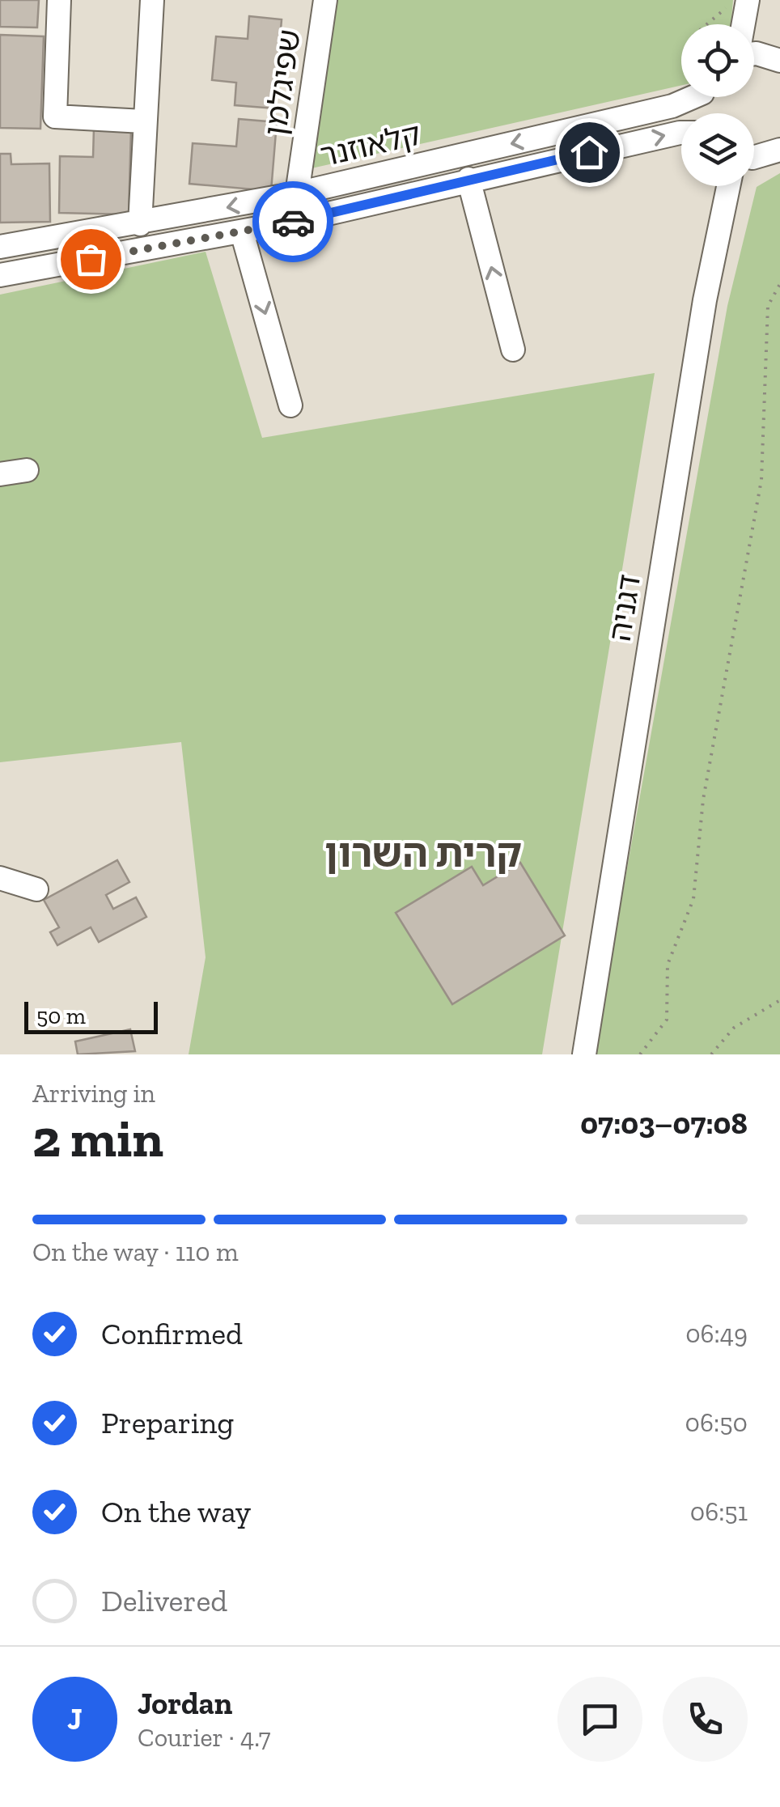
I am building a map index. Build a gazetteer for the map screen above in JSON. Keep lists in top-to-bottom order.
{
  "streets": {
    "street": ["שפיגלמן", "קלאוזנר", "דגניה"]
  },
  "crossings": [
    ["שפיגלמן", "קלאוזנר"]
  ],
  "districts": ["קרית השרון"],
  "scale_bar": "50 m",
  "page": {
    "scale": "50 m",
    "heading": ["2 min", "Arriving in", "07:03–07:08"],
    "panel": ["Jordan", "Courier · 4.7"],
    "bar": "On the way · 110 m",
    "list": [
      ["Confirmed", "06:49"],
      ["Preparing", "06:50"],
      ["On the way", "06:51"],
      "Delivered"
    ],
    "round": "J"
  }
}
